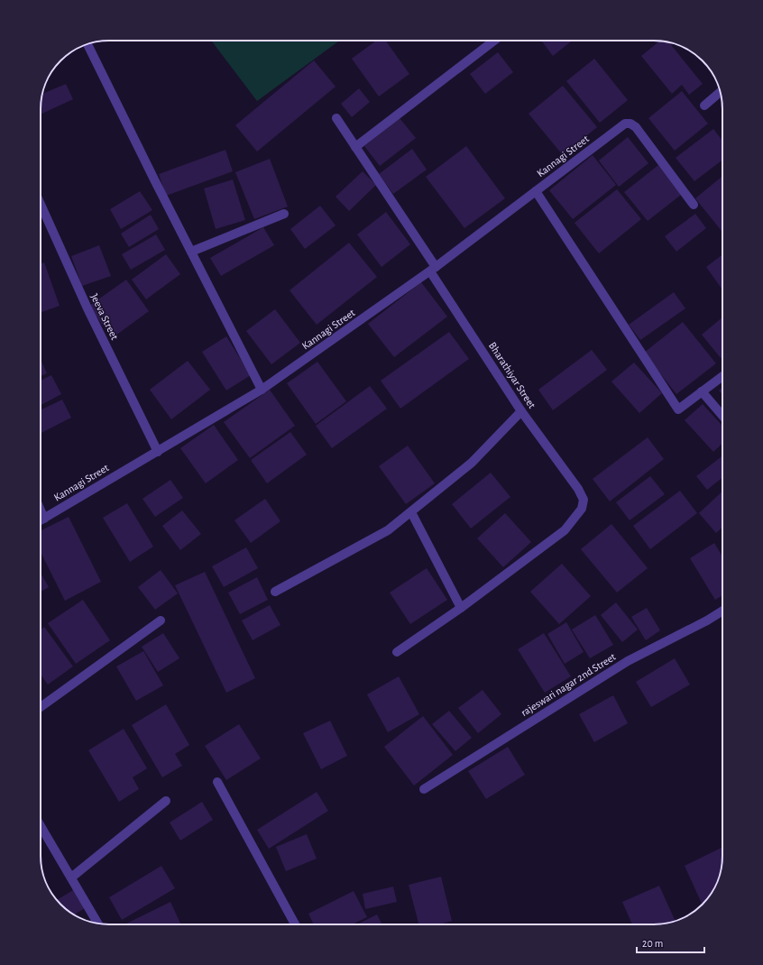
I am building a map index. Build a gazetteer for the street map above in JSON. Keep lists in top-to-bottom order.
{
  "streets": {
    "street": [
      "Kannagi Street",
      "Jeeva Street",
      "Bharathiyar Street",
      "rajeswari nagar 2nd Street"
    ]
  },
  "crossings": [
    ["Kannagi Street", "Jeeva Street"],
    ["Kannagi Street", "Bharathiyar Street"]
  ],
  "scale_bar": "20 m"
}
